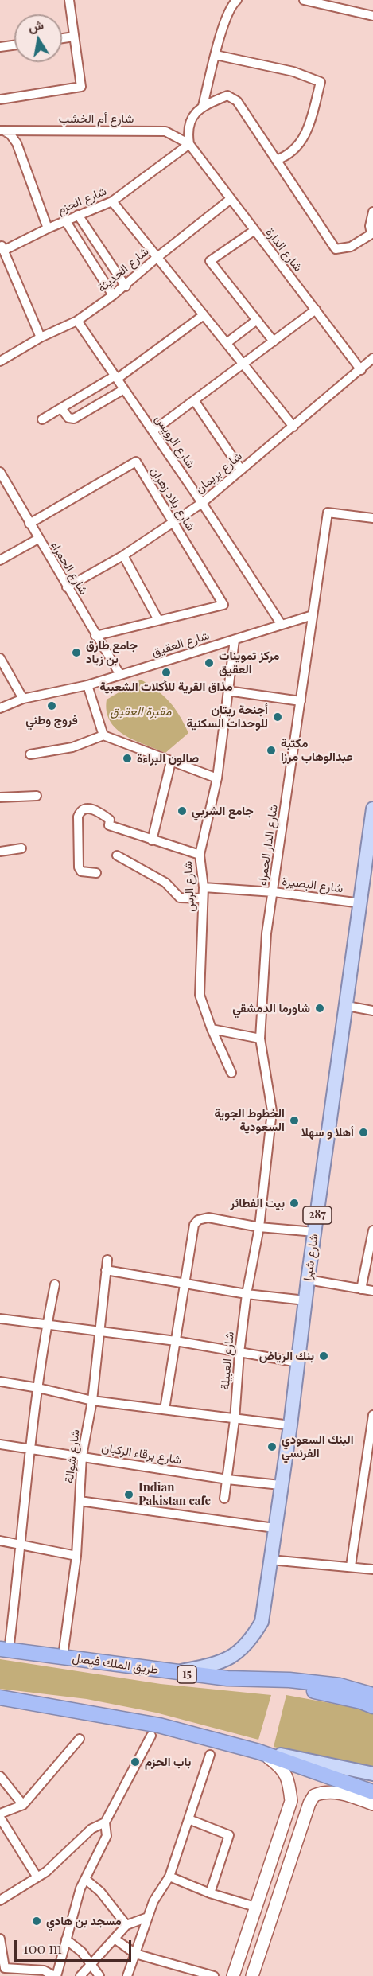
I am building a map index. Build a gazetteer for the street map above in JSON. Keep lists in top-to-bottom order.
{
  "streets": {
    "highway": ["طريق الملك فيصل", "15"],
    "main road": ["287", "شارع شبرا"],
    "street": [
      "شارع أم الخشب",
      "شارع الحزم",
      "شارع الدارة",
      "شارع الحديثة",
      "شارع الرويس",
      "شارع بريمان",
      "شارع بلاد زهران",
      "شارع الحمراء",
      "شارع العقيق",
      "شارع الدار الحمراء",
      "شارع البصيرة",
      "شارع الرس",
      "شارع العبيلة",
      "شارع برقاء الركبان",
      "شارع شوالة"
    ]
  },
  "crossings": [
    ["شارع أم الخشب", "شارع الحزم"],
    ["شارع أم الخشب", "شارع الدارة"],
    ["شارع الحزم", "شارع الدارة"],
    ["شارع الدارة", "شارع الحديثة"],
    ["شارع الدارة", "شارع بريمان"],
    ["شارع الحديثة", "شارع الرويس"],
    ["شارع الرويس", "شارع بريمان"],
    ["شارع الرويس", "شارع العقيق"],
    ["شارع بريمان", "شارع بلاد زهران"],
    ["شارع بريمان", "شارع الحمراء"],
    ["شارع بلاد زهران", "شارع الحمراء"],
    ["شارع الحمراء", "شارع العقيق"],
    ["شارع العقيق", "شارع الدار الحمراء"],
    ["شارع العقيق", "شارع الرس"],
    ["شارع الدار الحمراء", "شارع البصيرة"],
    ["شارع الدار الحمراء", "شارع العبيلة"],
    ["شارع البصيرة", "شارع الرس"],
    ["شارع البصيرة", "شارع شبرا"],
    ["شارع شبرا", "شارع برقاء الركبان"],
    ["شارع شبرا", "طريق الملك فيصل"],
    ["شارع العبيلة", "شارع برقاء الركبان"],
    ["شارع برقاء الركبان", "شارع شوالة"],
    ["شارع شوالة", "طريق الملك فيصل"]
  ],
  "parks": ["مقبرة العقيق"],
  "places": [
    "جامع طارق بن زياد",
    "مركز تموينات العقيق",
    "مذاق القرية للأكلات الشعبية",
    "فروج وطني",
    "أجنحة ريتان للوحدات السكنية",
    "مكتبة عبدالوهاب مرزا",
    "صالون البراءة",
    "جامع الشربي",
    "شاورما الدمشقي",
    "الخطوط الجوية السعودية",
    "أهلا و سهلا",
    "بيت الفطائر",
    "بنك الرياض",
    "البنك السعودي الفرنسي",
    "Indian Pakistan cafe",
    "باب الحزم",
    "مسجد بن هادي"
  ],
  "scale_bar": "100 m",
  "north": "top"
}
